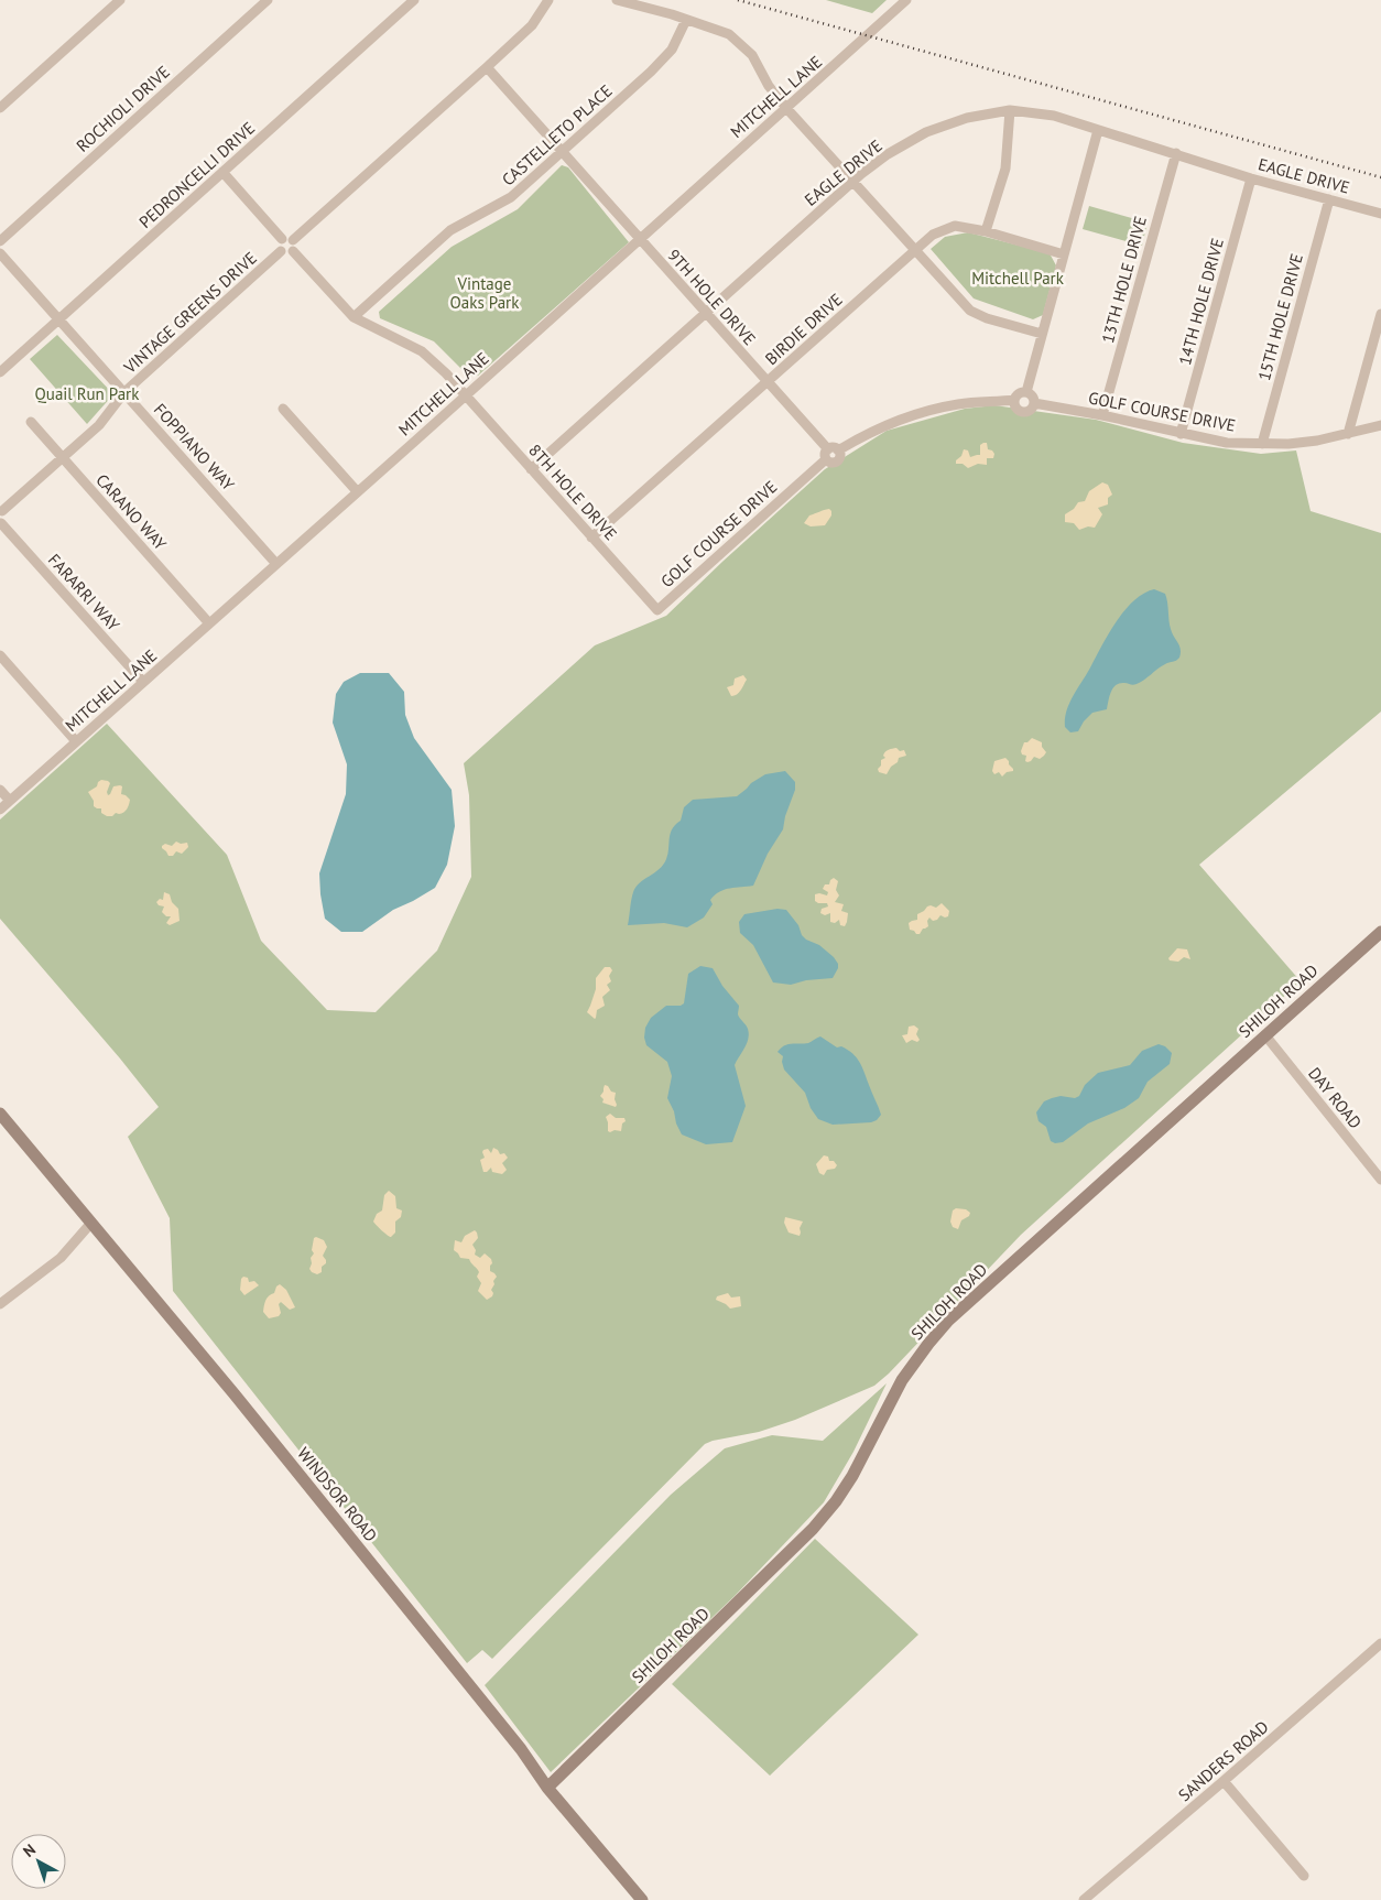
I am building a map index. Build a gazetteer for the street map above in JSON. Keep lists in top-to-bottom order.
{
  "streets": {
    "main road": ["SHILOH ROAD", "WINDSOR ROAD"],
    "street": [
      "MITCHELL LANE",
      "ROCHIOLI DRIVE",
      "CASTELLETO PLACE",
      "EAGLE DRIVE",
      "PEDRONCELLI DRIVE",
      "13TH HOLE DRIVE",
      "9TH HOLE DRIVE",
      "14TH HOLE DRIVE",
      "VINTAGE GREENS DRIVE",
      "15TH HOLE DRIVE",
      "BIRDIE DRIVE",
      "GOLF COURSE DRIVE",
      "FOPPIANO WAY",
      "8TH HOLE DRIVE",
      "CARANO WAY",
      "FARARRI WAY",
      "DAY ROAD",
      "SANDERS ROAD"
    ]
  },
  "crossings": [
    ["MITCHELL LANE", "9TH HOLE DRIVE"],
    ["MITCHELL LANE", "FOPPIANO WAY"],
    ["MITCHELL LANE", "8TH HOLE DRIVE"],
    ["MITCHELL LANE", "CARANO WAY"],
    ["MITCHELL LANE", "FARARRI WAY"],
    ["CASTELLETO PLACE", "9TH HOLE DRIVE"],
    ["CASTELLETO PLACE", "8TH HOLE DRIVE"],
    ["EAGLE DRIVE", "13TH HOLE DRIVE"],
    ["EAGLE DRIVE", "9TH HOLE DRIVE"],
    ["EAGLE DRIVE", "14TH HOLE DRIVE"],
    ["EAGLE DRIVE", "15TH HOLE DRIVE"],
    ["EAGLE DRIVE", "8TH HOLE DRIVE"],
    ["PEDRONCELLI DRIVE", "FOPPIANO WAY"],
    ["13TH HOLE DRIVE", "GOLF COURSE DRIVE"],
    ["9TH HOLE DRIVE", "BIRDIE DRIVE"],
    ["9TH HOLE DRIVE", "GOLF COURSE DRIVE"],
    ["14TH HOLE DRIVE", "GOLF COURSE DRIVE"],
    ["VINTAGE GREENS DRIVE", "FOPPIANO WAY"],
    ["VINTAGE GREENS DRIVE", "CARANO WAY"],
    ["15TH HOLE DRIVE", "GOLF COURSE DRIVE"],
    ["BIRDIE DRIVE", "8TH HOLE DRIVE"],
    ["GOLF COURSE DRIVE", "8TH HOLE DRIVE"],
    ["SHILOH ROAD", "DAY ROAD"],
    ["SHILOH ROAD", "WINDSOR ROAD"]
  ],
  "parks": ["Mitchell Park", "Vintage Oaks Park", "Quail Run Park"],
  "north": "top left"
}
